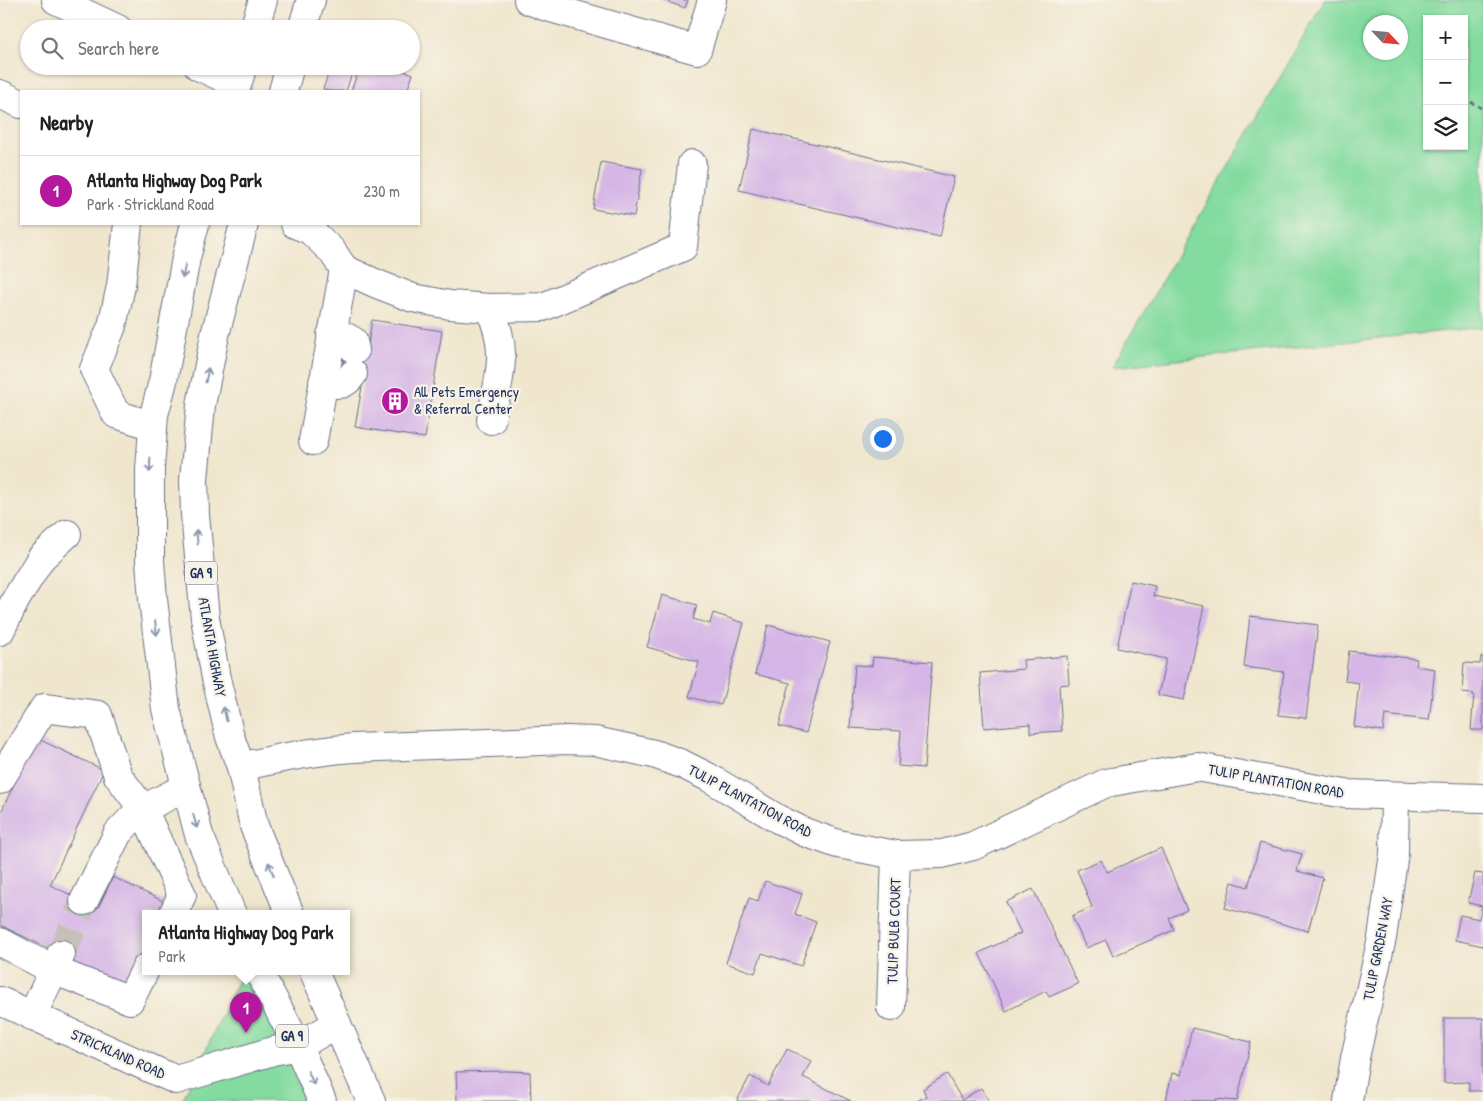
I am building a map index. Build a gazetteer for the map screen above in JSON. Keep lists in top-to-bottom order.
{
  "streets": {
    "street": [
      "GA 9",
      "ATLANTA HIGHWAY",
      "TULIP PLANTATION ROAD",
      "TULIP BULB COURT",
      "TULIP GARDEN WAY",
      "STRICKLAND ROAD"
    ]
  },
  "crossings": [
    ["GA 9", "STRICKLAND ROAD"],
    ["ATLANTA HIGHWAY", "TULIP PLANTATION ROAD"],
    ["TULIP PLANTATION ROAD", "TULIP BULB COURT"],
    ["TULIP PLANTATION ROAD", "TULIP GARDEN WAY"]
  ],
  "places": {
    "building": ["All Pets Emergency & Referral Center"]
  },
  "north": "bottom right",
  "page": {
    "map_buttons": ["+", "−"],
    "search": "Search here",
    "heading": "Nearby",
    "list": [
      {
        "mark": "1",
        "name": "Atlanta Highway Dog Park",
        "note": "Park · Strickland Road",
        "value": "230 m"
      }
    ],
    "popup": ["Atlanta Highway Dog Park", "Park"],
    "pins": "1"
  }
}
